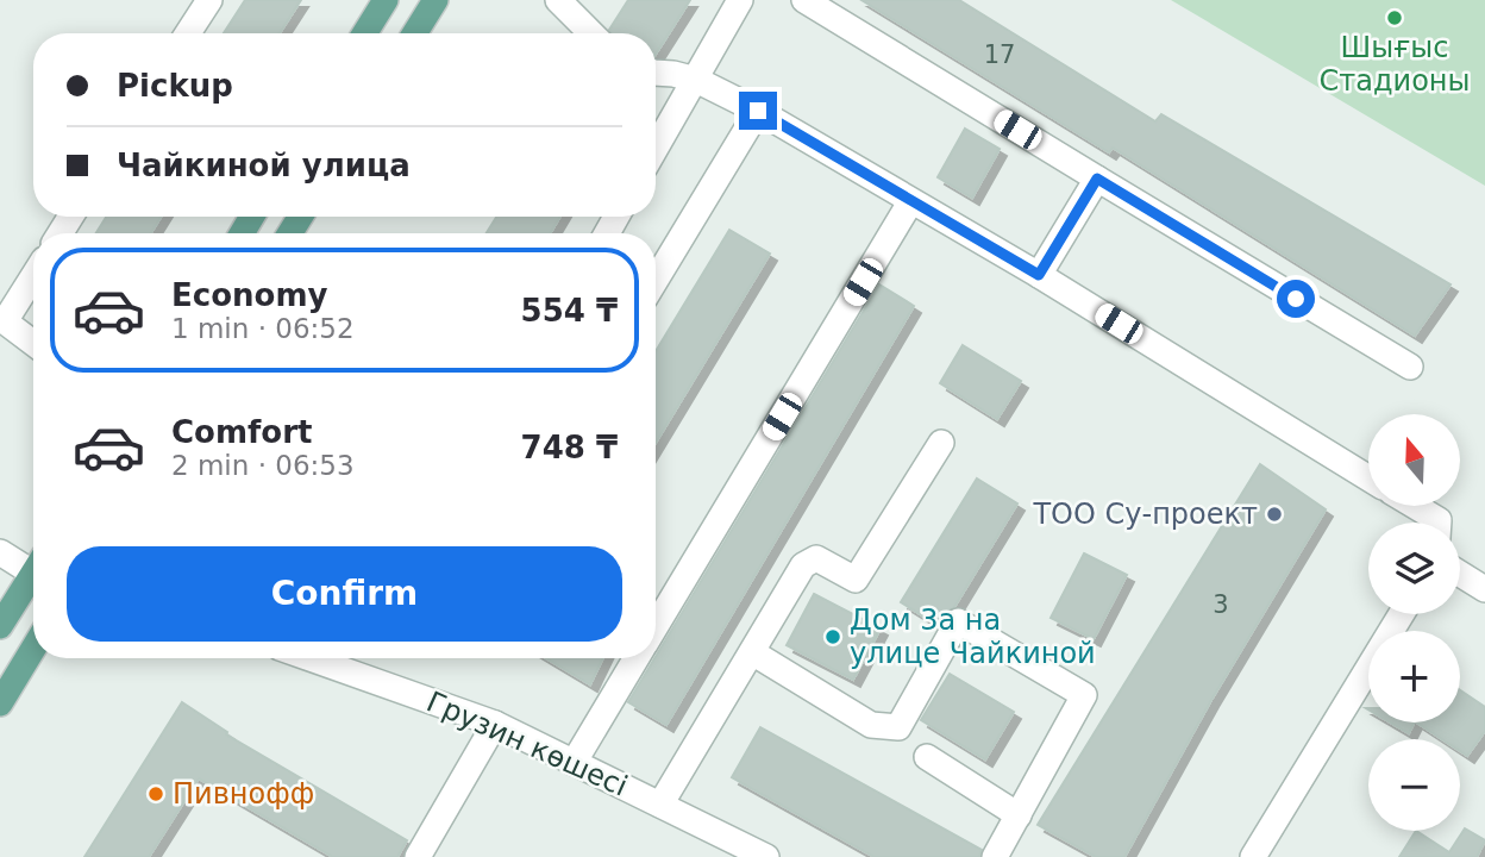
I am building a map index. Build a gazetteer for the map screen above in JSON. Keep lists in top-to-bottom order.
{
  "streets": {
    "street": ["Грузин көшесі"]
  },
  "places": [
    "Шығыс Стадионы",
    "ТОО Су-проект",
    "Дом 3а на улице Чайкиной",
    "Пивнофф"
  ],
  "house_numbers": ["17", "3"],
  "north": "top",
  "page": {
    "banner": ["Pickup", "Чайкиной улица"],
    "list": [
      {
        "name": "Economy",
        "note": "1 min · 06:52",
        "value": "554 ₸"
      },
      {
        "name": "Comfort",
        "note": "2 min · 06:53",
        "value": "748 ₸"
      }
    ],
    "map_buttons": ["+", "−"],
    "buttons": "Confirm"
  }
}
